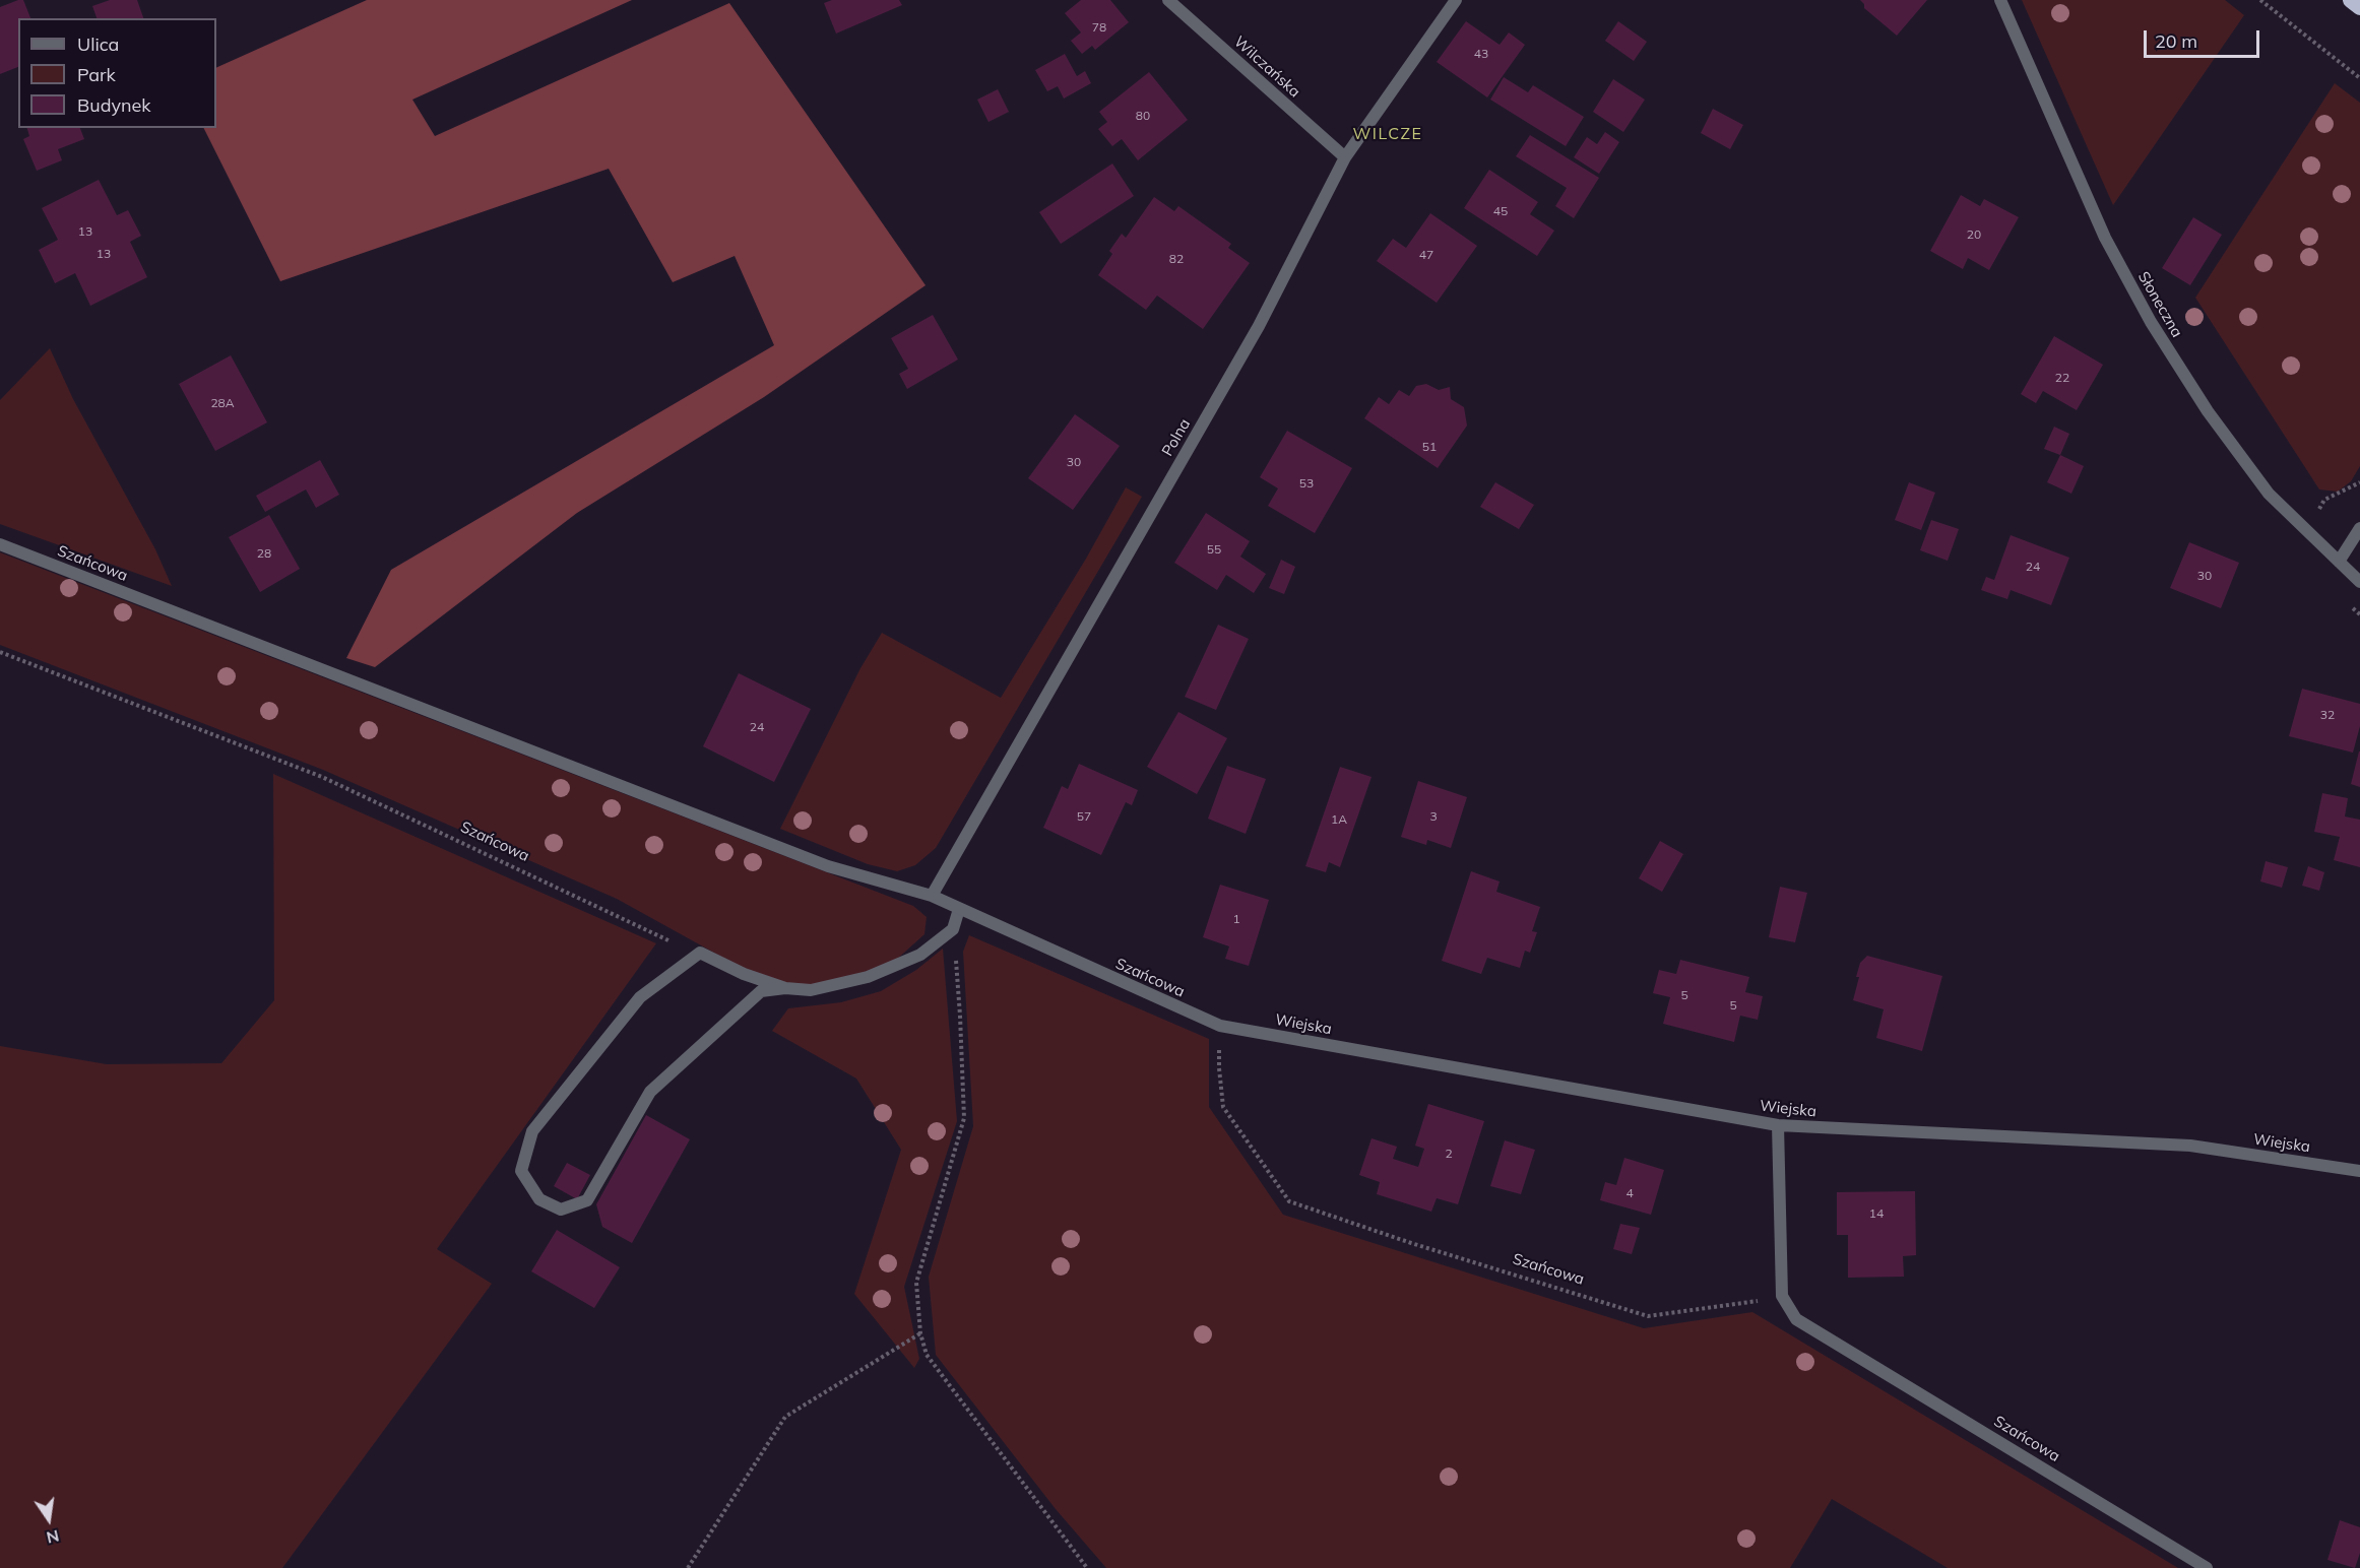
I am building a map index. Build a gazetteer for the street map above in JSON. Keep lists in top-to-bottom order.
{
  "streets": {
    "street": [
      "WiIczańska",
      "Słoneczna",
      "Polna",
      "Szańcowa",
      "Wiejska"
    ]
  },
  "crossings": [
    ["WiIczańska", "Polna"],
    ["Polna", "Szańcowa"],
    ["Szańcowa", "Wiejska"]
  ],
  "districts": ["WILCZE"],
  "house_numbers": [
    "78",
    "43",
    "80",
    "45",
    "13",
    "20",
    "13",
    "47",
    "82",
    "22",
    "28A",
    "51",
    "30",
    "53",
    "55",
    "28",
    "24",
    "30",
    "32",
    "24",
    "57",
    "3",
    "1A",
    "1",
    "5",
    "5",
    "2",
    "4",
    "14"
  ],
  "legend": ["Ulica", "Park", "Budynek"],
  "scale_bar": "20 m",
  "north": "bottom"
}
